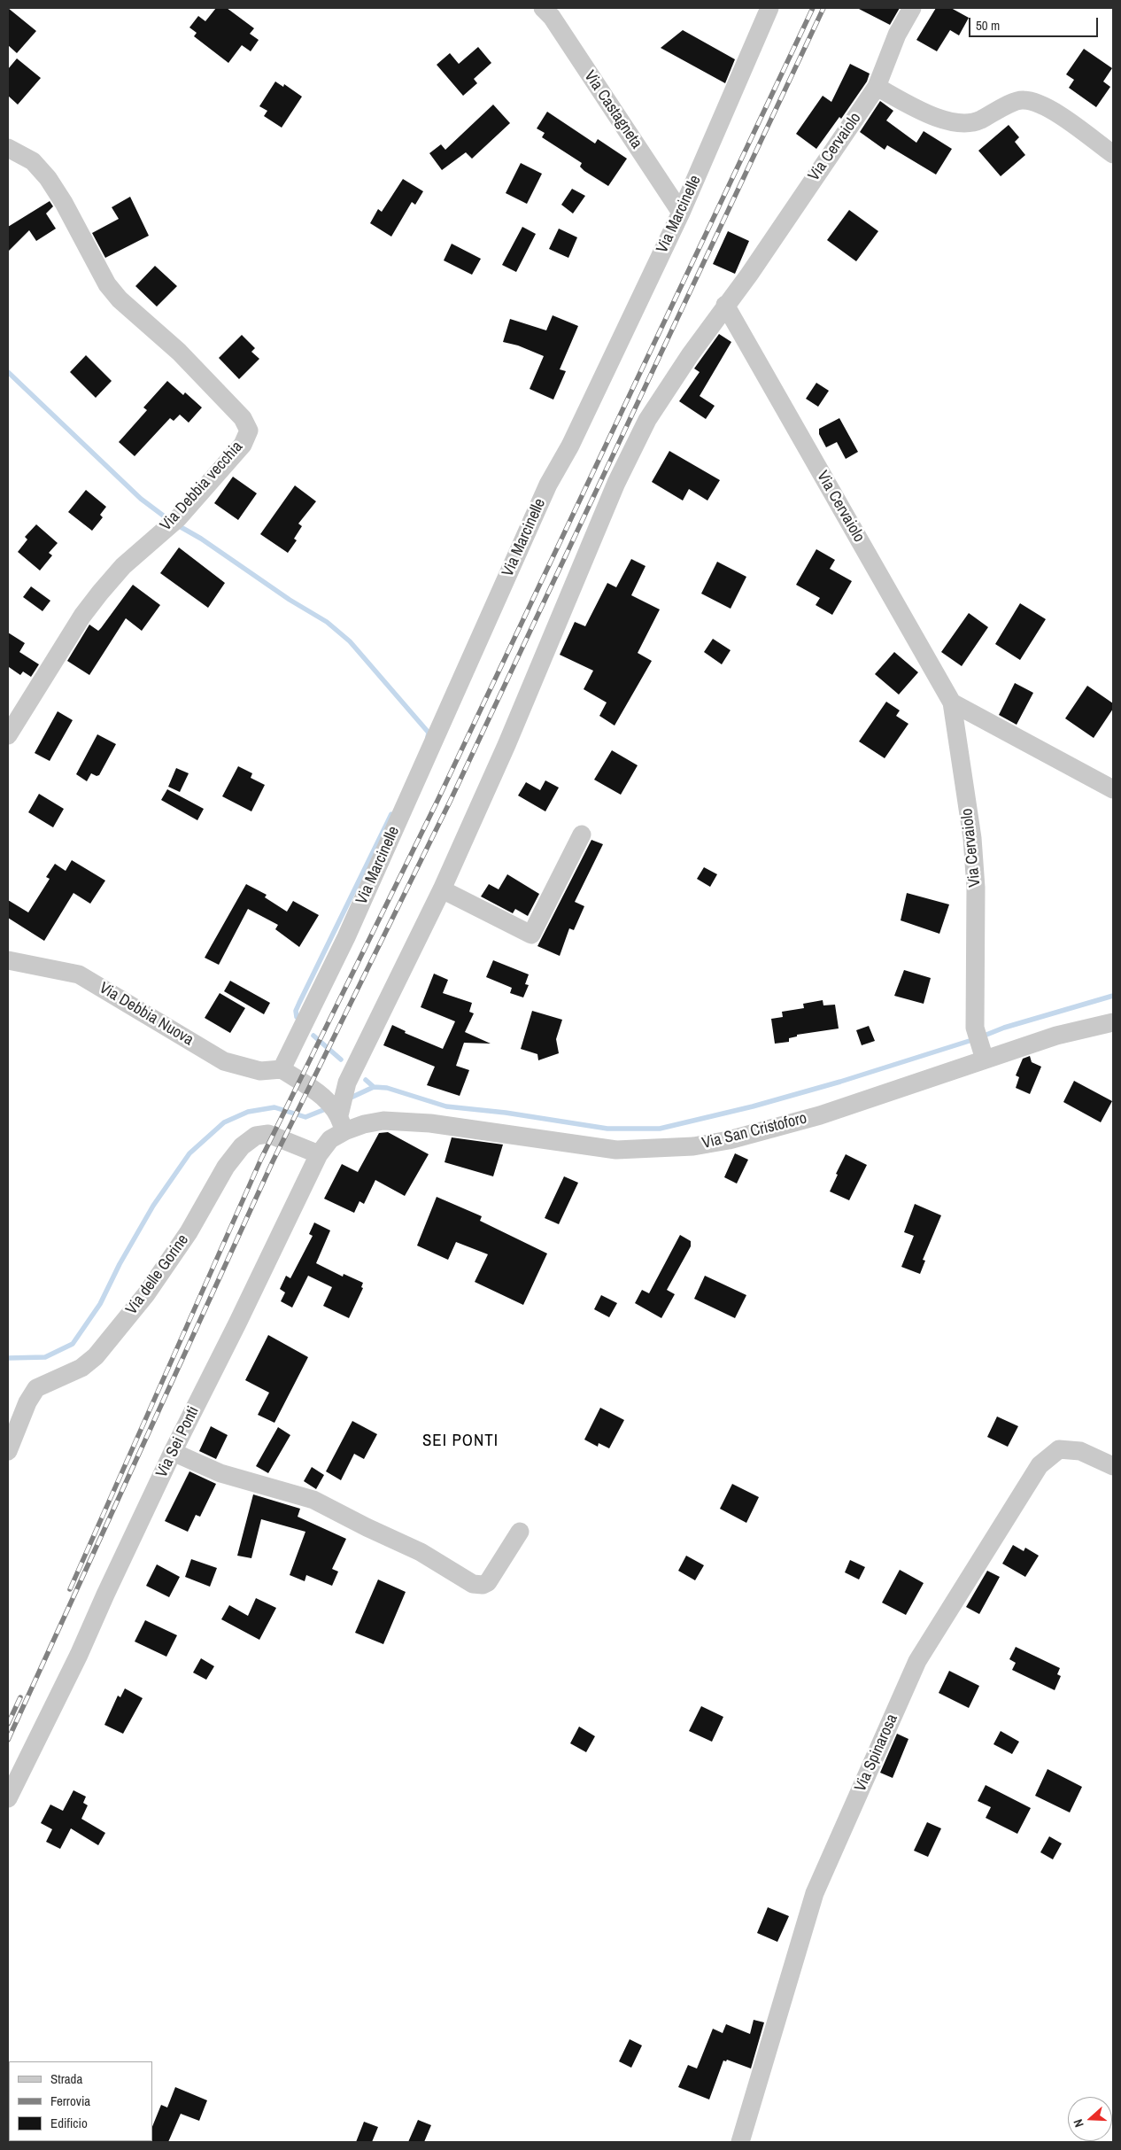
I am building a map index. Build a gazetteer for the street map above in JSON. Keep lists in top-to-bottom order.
{
  "streets": {
    "street": [
      "Via Castagneta",
      "Via Cervaiolo",
      "Via Marcinelle",
      "Via Debbia vecchia",
      "Via Debbia Nuova",
      "Via San Cristoforo",
      "Via delle Gorine",
      "Via Sei Ponti",
      "Via Spinarosa"
    ]
  },
  "crossings": [
    ["Via Castagneta", "Via Marcinelle"],
    ["Via Cervaiolo", "Via San Cristoforo"],
    ["Via Marcinelle", "Via Debbia Nuova"],
    ["Via San Cristoforo", "Via Sei Ponti"],
    ["Via delle Gorine", "Via Sei Ponti"]
  ],
  "districts": ["SEI PONTI"],
  "legend": ["Strada", "Ferrovia", "Edificio"],
  "scale_bar": "50 m",
  "north": "left"
}
